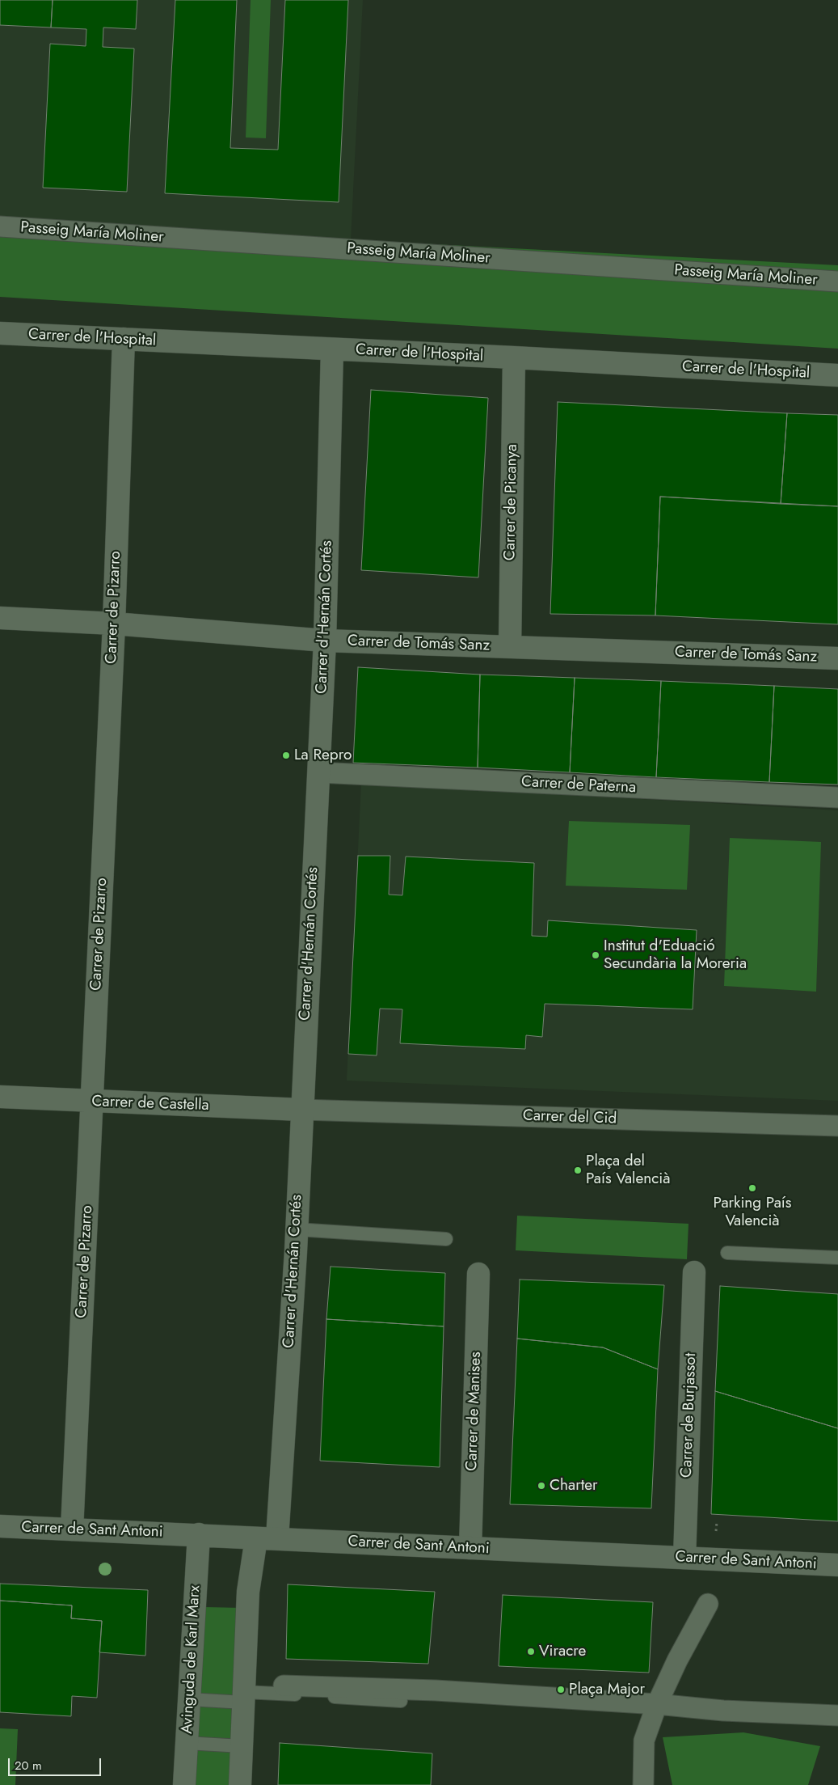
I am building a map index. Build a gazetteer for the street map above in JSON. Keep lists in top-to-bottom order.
{
  "streets": {
    "street": [
      "Passeig María Moliner",
      "Carrer de l'Hospital",
      "Carrer de Picanya",
      "Carrer de Pizarro",
      "Carrer d'Hernán Cortés",
      "Carrer de Tomás Sanz",
      "Carrer de Paterna",
      "Carrer de Castella",
      "Carrer del Cid",
      "Carrer de Manises",
      "Carrer de Burjassot",
      "Carrer de Sant Antoni",
      "Avinguda de Karl Marx"
    ]
  },
  "crossings": [
    ["Carrer de l'Hospital", "Carrer de Picanya"],
    ["Carrer de l'Hospital", "Carrer de Pizarro"],
    ["Carrer de l'Hospital", "Carrer d'Hernán Cortés"],
    ["Carrer de Picanya", "Carrer de Tomás Sanz"],
    ["Carrer de Pizarro", "Carrer de Tomás Sanz"],
    ["Carrer de Pizarro", "Carrer de Castella"],
    ["Carrer de Pizarro", "Carrer de Sant Antoni"],
    ["Carrer d'Hernán Cortés", "Carrer de Tomás Sanz"],
    ["Carrer d'Hernán Cortés", "Carrer de Paterna"],
    ["Carrer d'Hernán Cortés", "Carrer de Castella"],
    ["Carrer d'Hernán Cortés", "Carrer del Cid"],
    ["Carrer d'Hernán Cortés", "Carrer de Sant Antoni"],
    ["Carrer de Castella", "Carrer del Cid"],
    ["Carrer de Manises", "Carrer de Sant Antoni"],
    ["Carrer de Burjassot", "Carrer de Sant Antoni"],
    ["Carrer de Sant Antoni", "Avinguda de Karl Marx"]
  ],
  "places": [
    "La Repro",
    "Institut d'Eduació Secundària la Moreria",
    "Plaça del País Valencià",
    "Parking País Valencià",
    "Charter",
    "Viracre",
    "Plaça Major"
  ],
  "scale_bar": "20 m"
}
